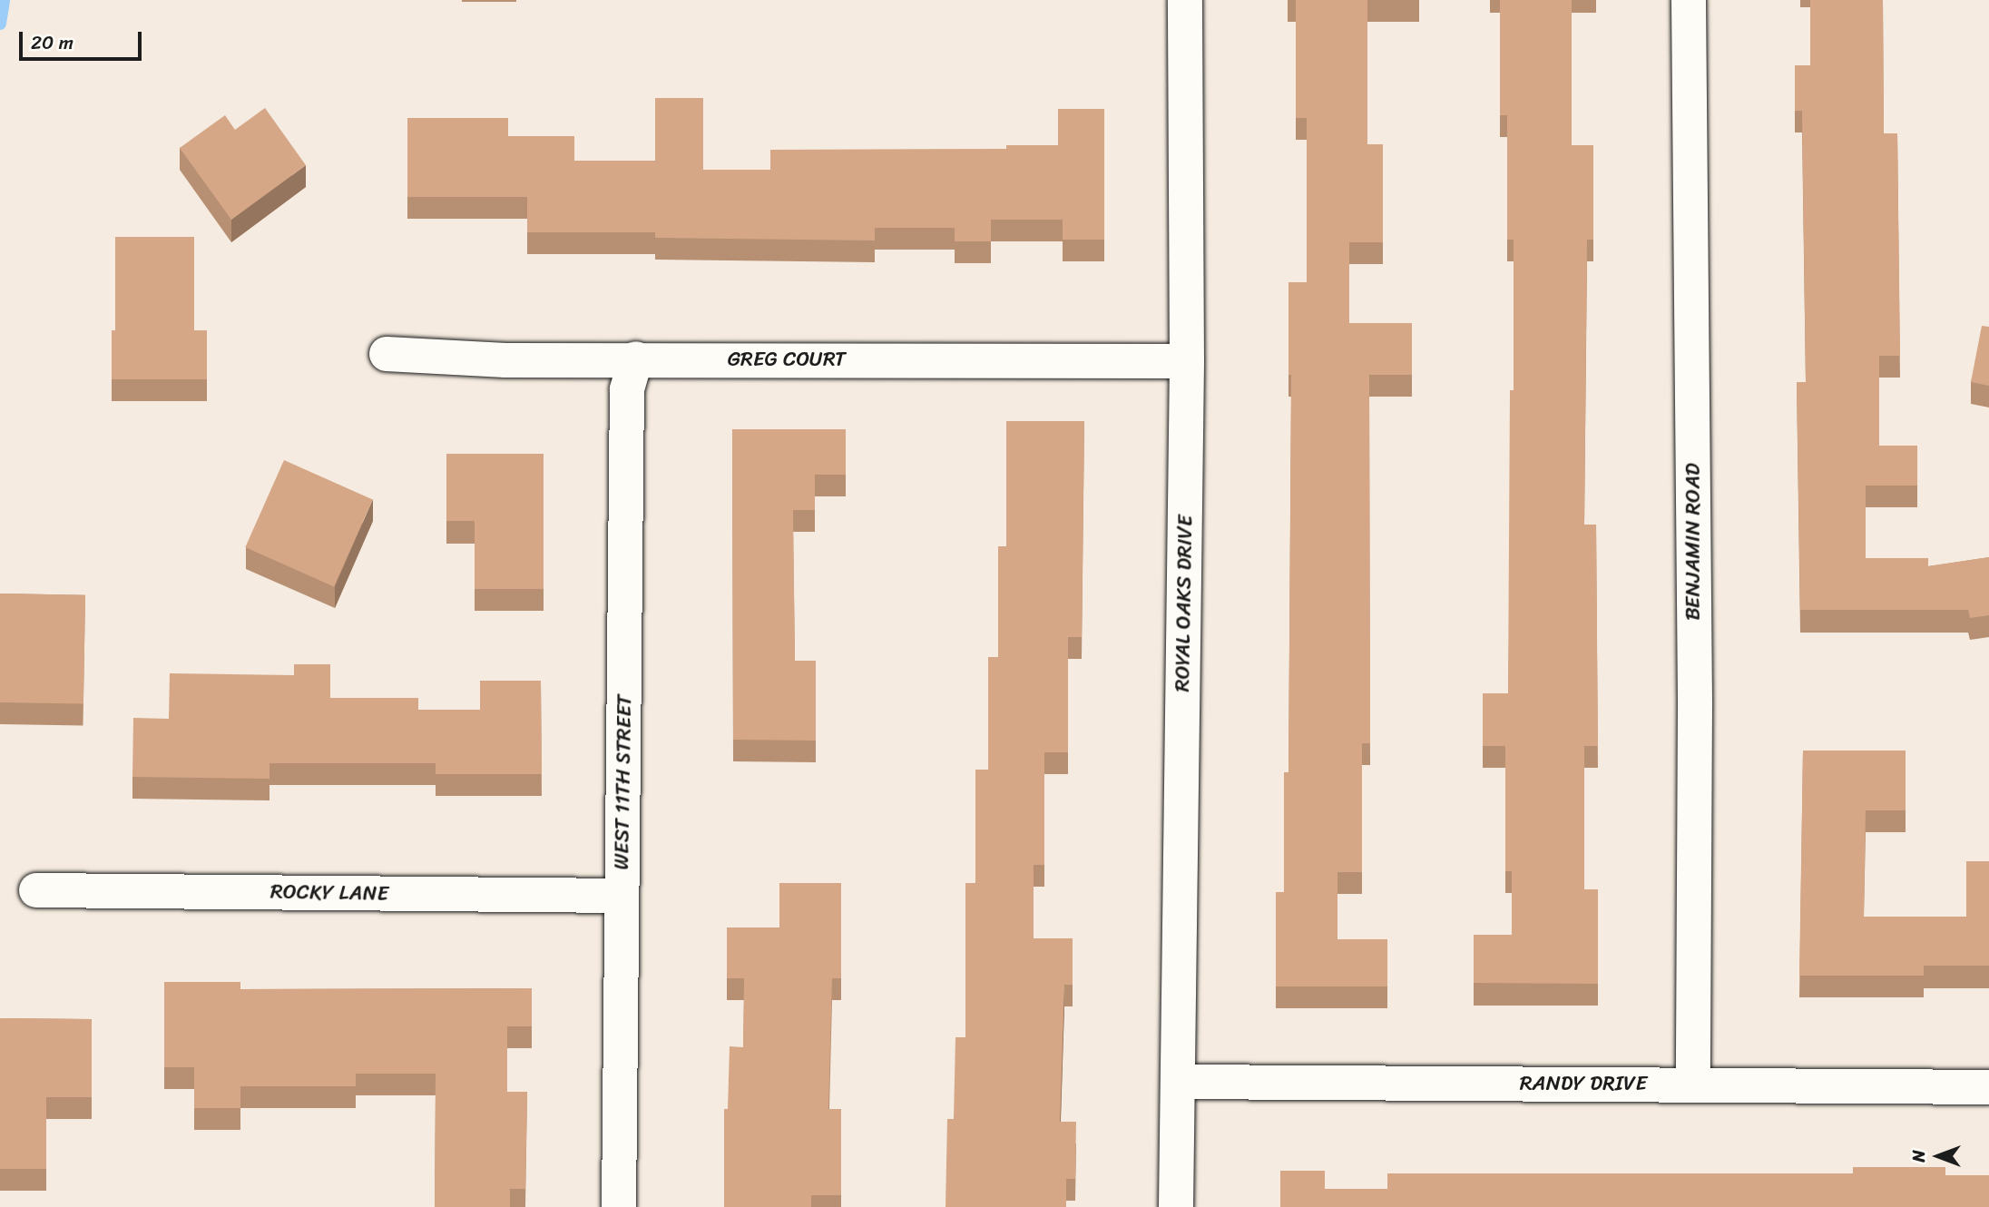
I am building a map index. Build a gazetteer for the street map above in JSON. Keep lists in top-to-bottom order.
{
  "streets": {
    "street": [
      "GREG COURT",
      "BENJAMIN ROAD",
      "ROYAL OAKS DRIVE",
      "WEST 11TH STREET",
      "ROCKY LANE",
      "RANDY DRIVE"
    ]
  },
  "crossings": [
    ["GREG COURT", "ROYAL OAKS DRIVE"],
    ["GREG COURT", "WEST 11TH STREET"],
    ["BENJAMIN ROAD", "RANDY DRIVE"],
    ["ROYAL OAKS DRIVE", "RANDY DRIVE"],
    ["WEST 11TH STREET", "ROCKY LANE"]
  ],
  "scale_bar": "20 m",
  "north": "left"
}
